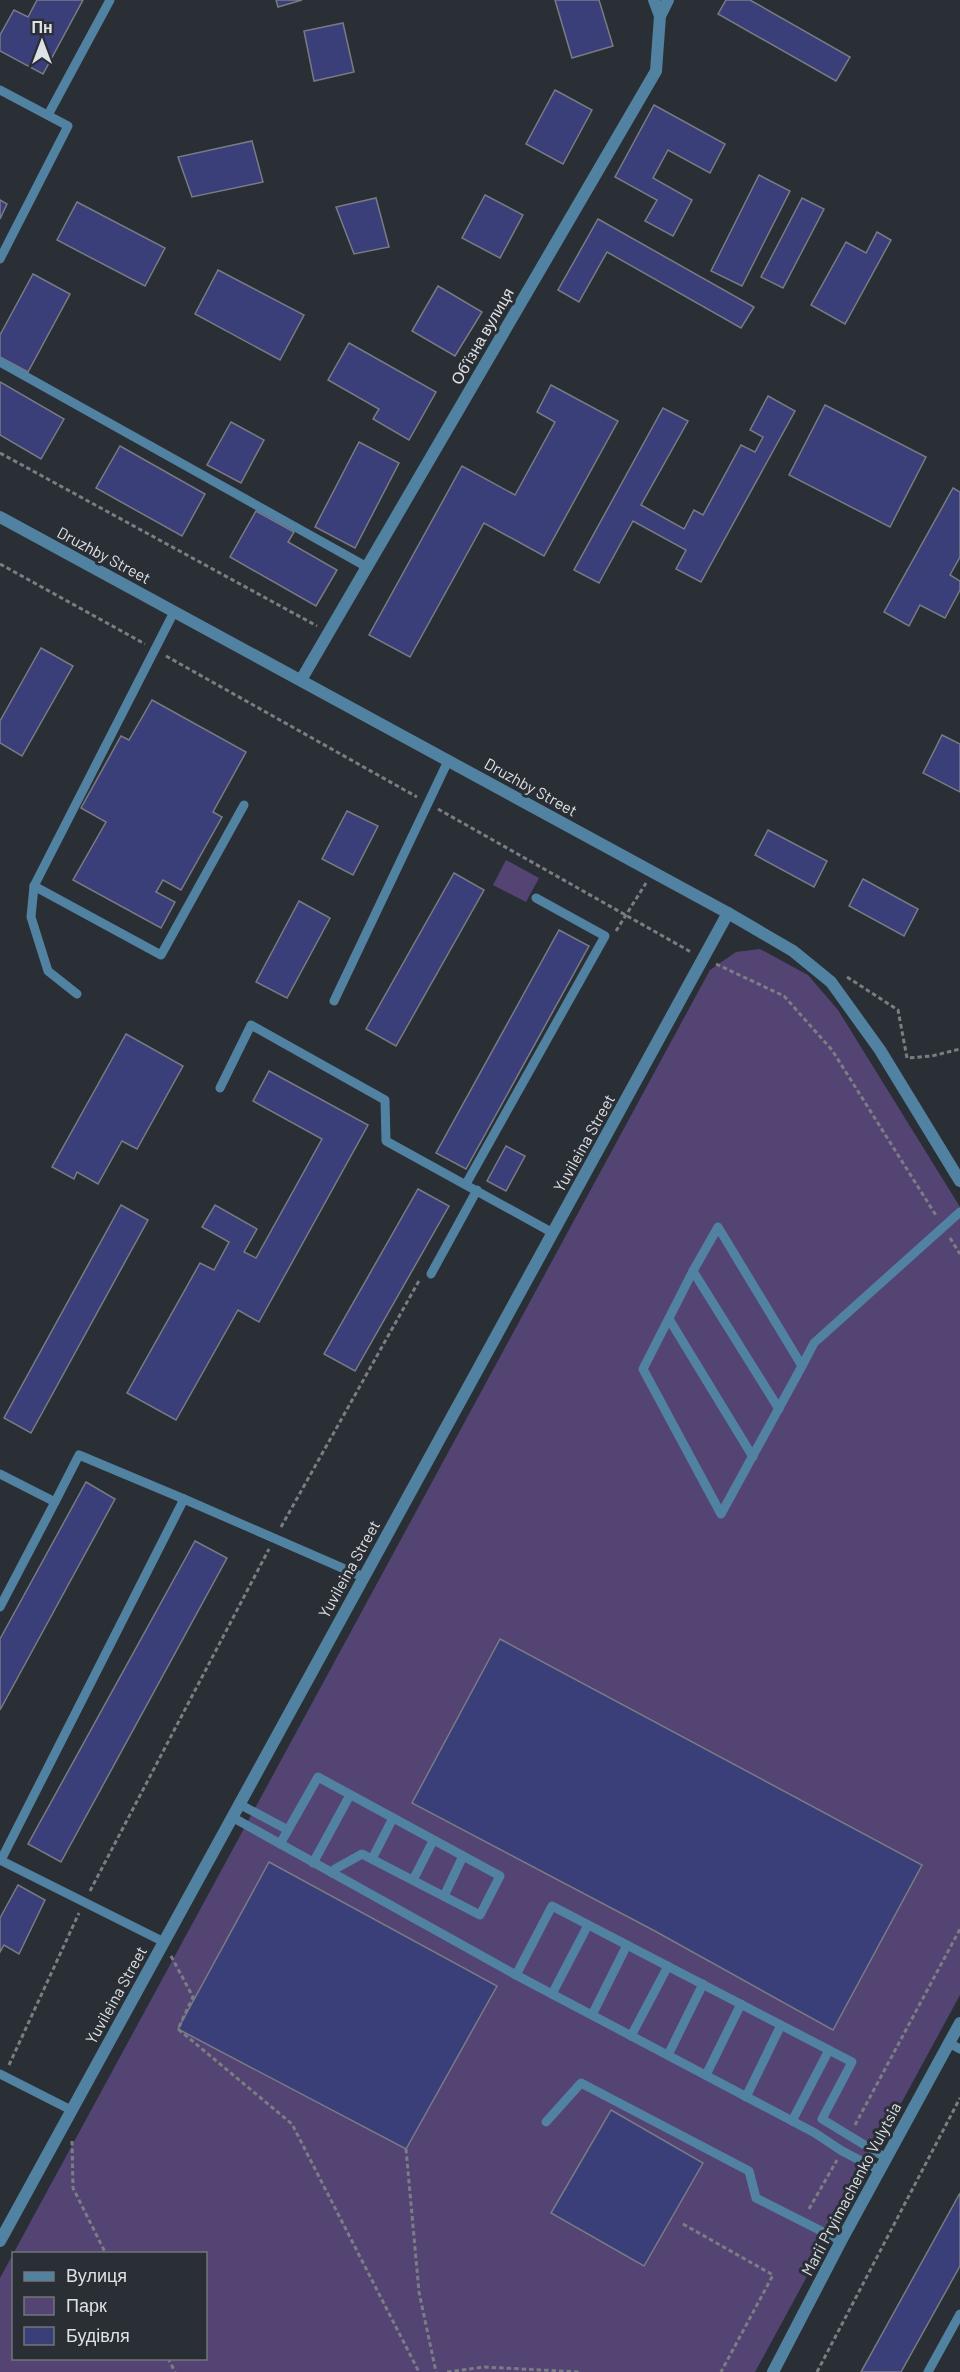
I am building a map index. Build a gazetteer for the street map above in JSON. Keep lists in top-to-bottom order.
{
  "streets": {
    "street": [
      "Об’їзна вулиця",
      "Druzhby Street",
      "Yuvileina Street",
      "Marii Pryimachenko Vulytsia"
    ]
  },
  "crossings": [
    ["Об’їзна вулиця", "Druzhby Street"],
    ["Druzhby Street", "Yuvileina Street"]
  ],
  "legend": ["Вулиця", "Парк", "Будівля"],
  "north": "top"
}
